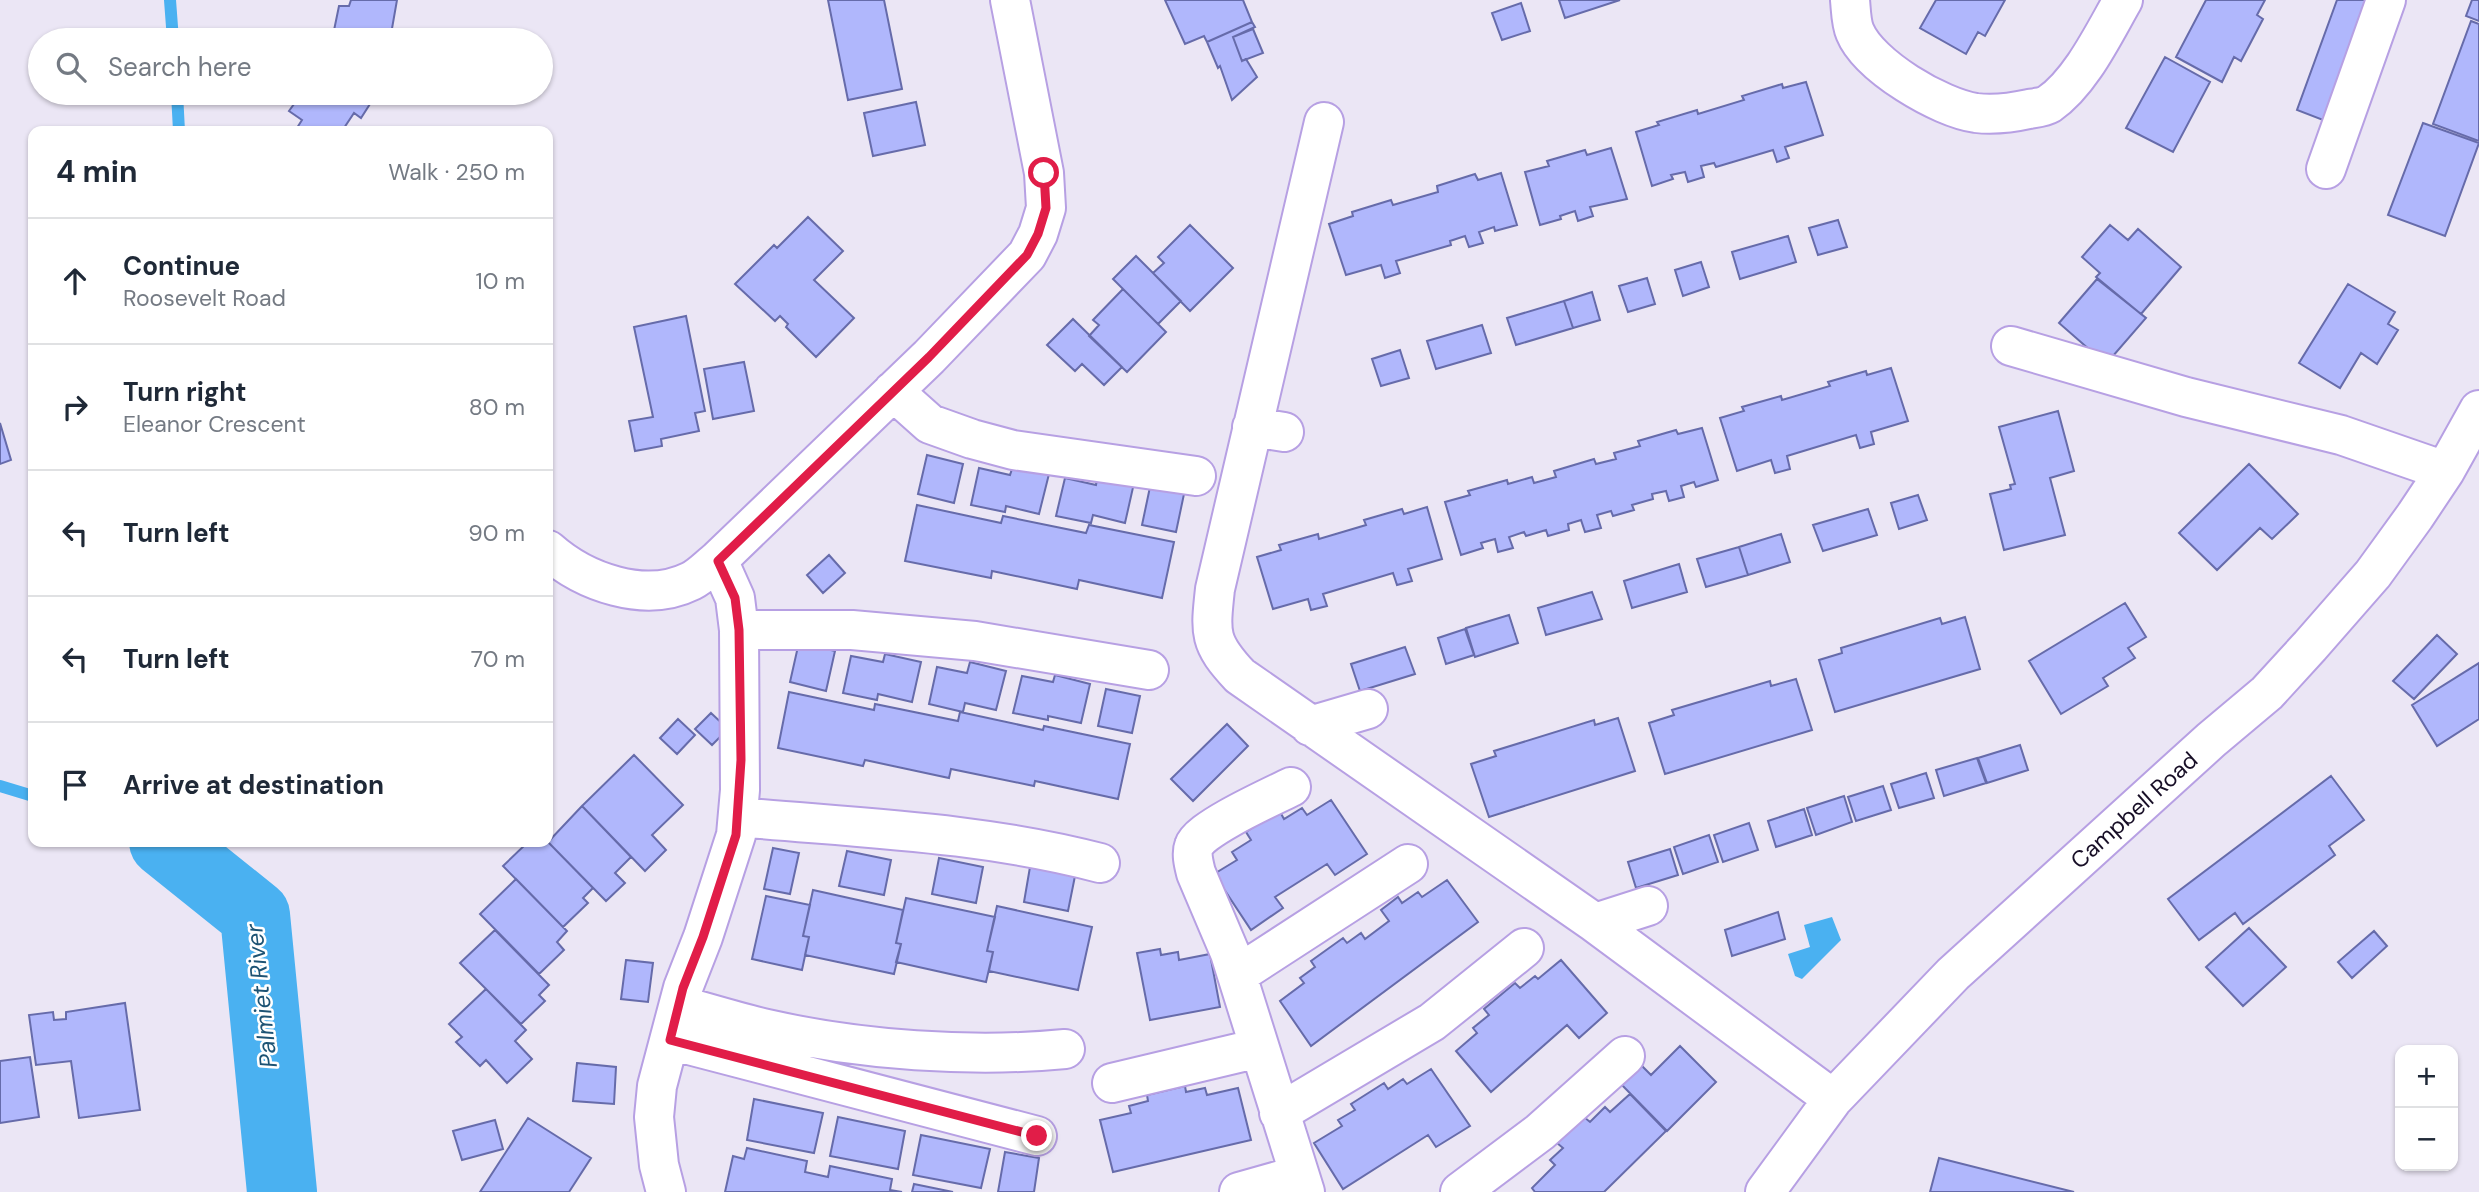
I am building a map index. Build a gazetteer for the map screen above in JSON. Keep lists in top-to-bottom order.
{
  "streets": {
    "street": ["Campbell Road"]
  },
  "water": ["Palmiet River"],
  "page": {
    "search": "Search here",
    "heading": ["4 min", "Walk · 250 m"],
    "list": [
      ["Continue", "Roosevelt Road", "10 m"],
      ["Turn right", "Eleanor Crescent", "80 m"],
      ["Turn left", "90 m"],
      ["Turn left", "70 m"],
      "Arrive at destination"
    ],
    "map_buttons": ["+", "−"]
  }
}
